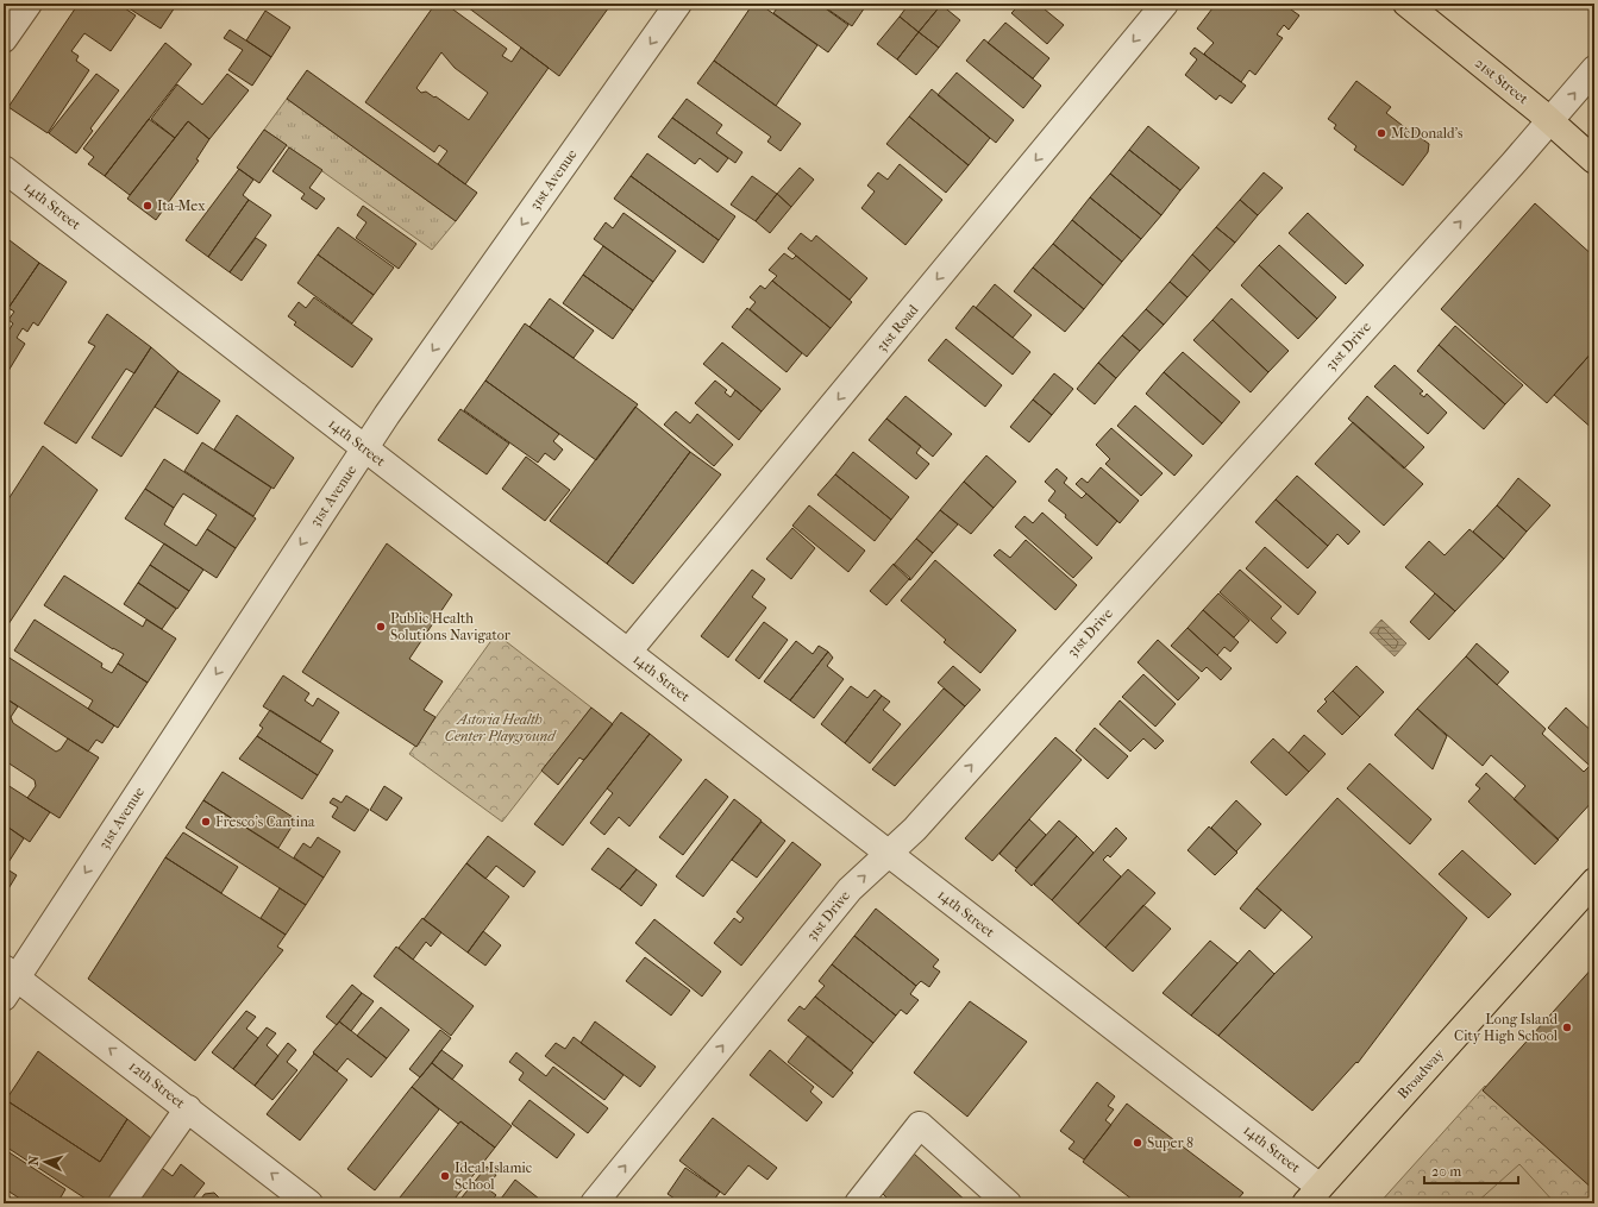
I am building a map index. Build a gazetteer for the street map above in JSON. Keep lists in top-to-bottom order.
{
  "streets": {
    "main road": ["21st Street", "Broadway"],
    "street": [
      "31st Avenue",
      "14th Street",
      "31st Road",
      "31st Drive",
      "12th Street"
    ]
  },
  "crossings": [
    ["21st Street", "31st Drive"],
    ["31st Avenue", "14th Street"],
    ["31st Avenue", "12th Street"],
    ["14th Street", "31st Road"],
    ["14th Street", "31st Drive"],
    ["14th Street", "Broadway"]
  ],
  "one_way": [
    "31st Avenue",
    "31st Road",
    "31st Drive",
    "12th Street"
  ],
  "parks": ["Astoria Health Center Playground"],
  "places": [
    "McDonald's",
    "Ita-Mex",
    "Public Health Solutions Navigator",
    "Fresco's Cantina",
    "Long Island City High School",
    "Super 8",
    "Ideal Islamic School"
  ],
  "scale_bar": "20 m",
  "north": "left"
}
